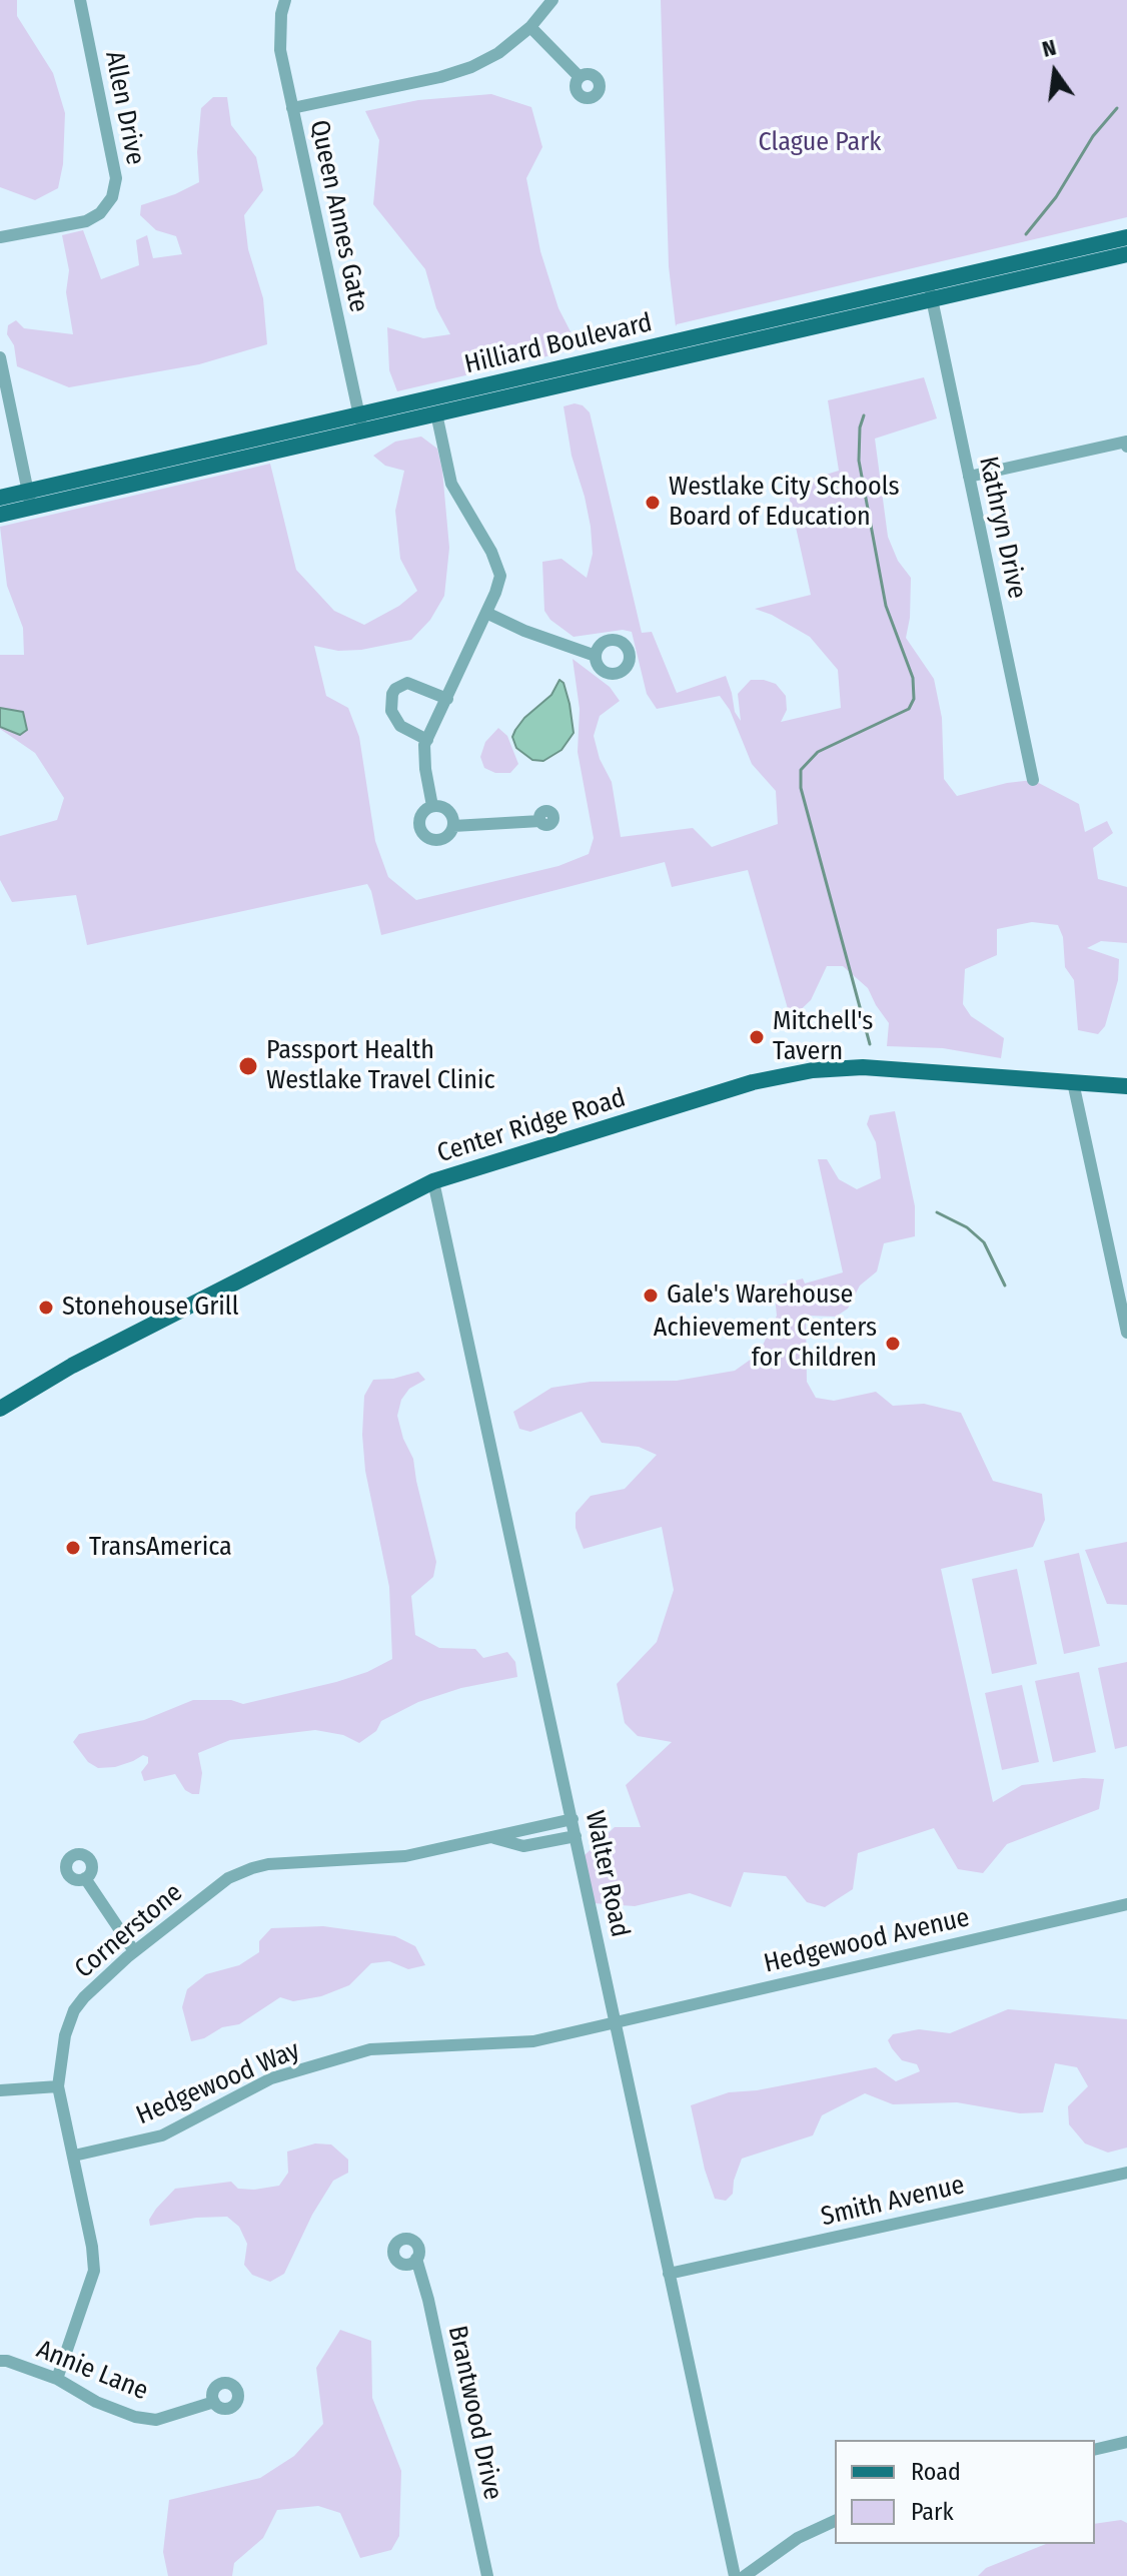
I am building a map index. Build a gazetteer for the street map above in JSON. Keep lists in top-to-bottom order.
{
  "streets": {
    "main road": ["Hilliard Boulevard", "Center Ridge Road"],
    "street": [
      "Allen Drive",
      "Queen Annes Gate",
      "Kathryn Drive",
      "Walter Road",
      "Cornerstone",
      "Hedgewood Avenue",
      "Hedgewood Way",
      "Smith Avenue",
      "Annie Lane",
      "Brantwood Drive"
    ]
  },
  "crossings": [
    ["Queen Annes Gate", "Hilliard Boulevard"],
    ["Hilliard Boulevard", "Kathryn Drive"],
    ["Center Ridge Road", "Walter Road"],
    ["Walter Road", "Cornerstone"],
    ["Walter Road", "Hedgewood Avenue"],
    ["Walter Road", "Hedgewood Way"],
    ["Walter Road", "Smith Avenue"],
    ["Cornerstone", "Hedgewood Way"],
    ["Cornerstone", "Annie Lane"],
    ["Hedgewood Avenue", "Hedgewood Way"]
  ],
  "parks": ["Clague Park"],
  "places": [
    "Westlake City Schools Board of Education",
    "Mitchell's Tavern",
    "Passport Health Westlake Travel Clinic",
    "Gale's Warehouse",
    "Stonehouse Grill",
    "Achievement Centers for Children",
    "TransAmerica"
  ],
  "legend": ["Road", "Park"],
  "north": "top"
}
